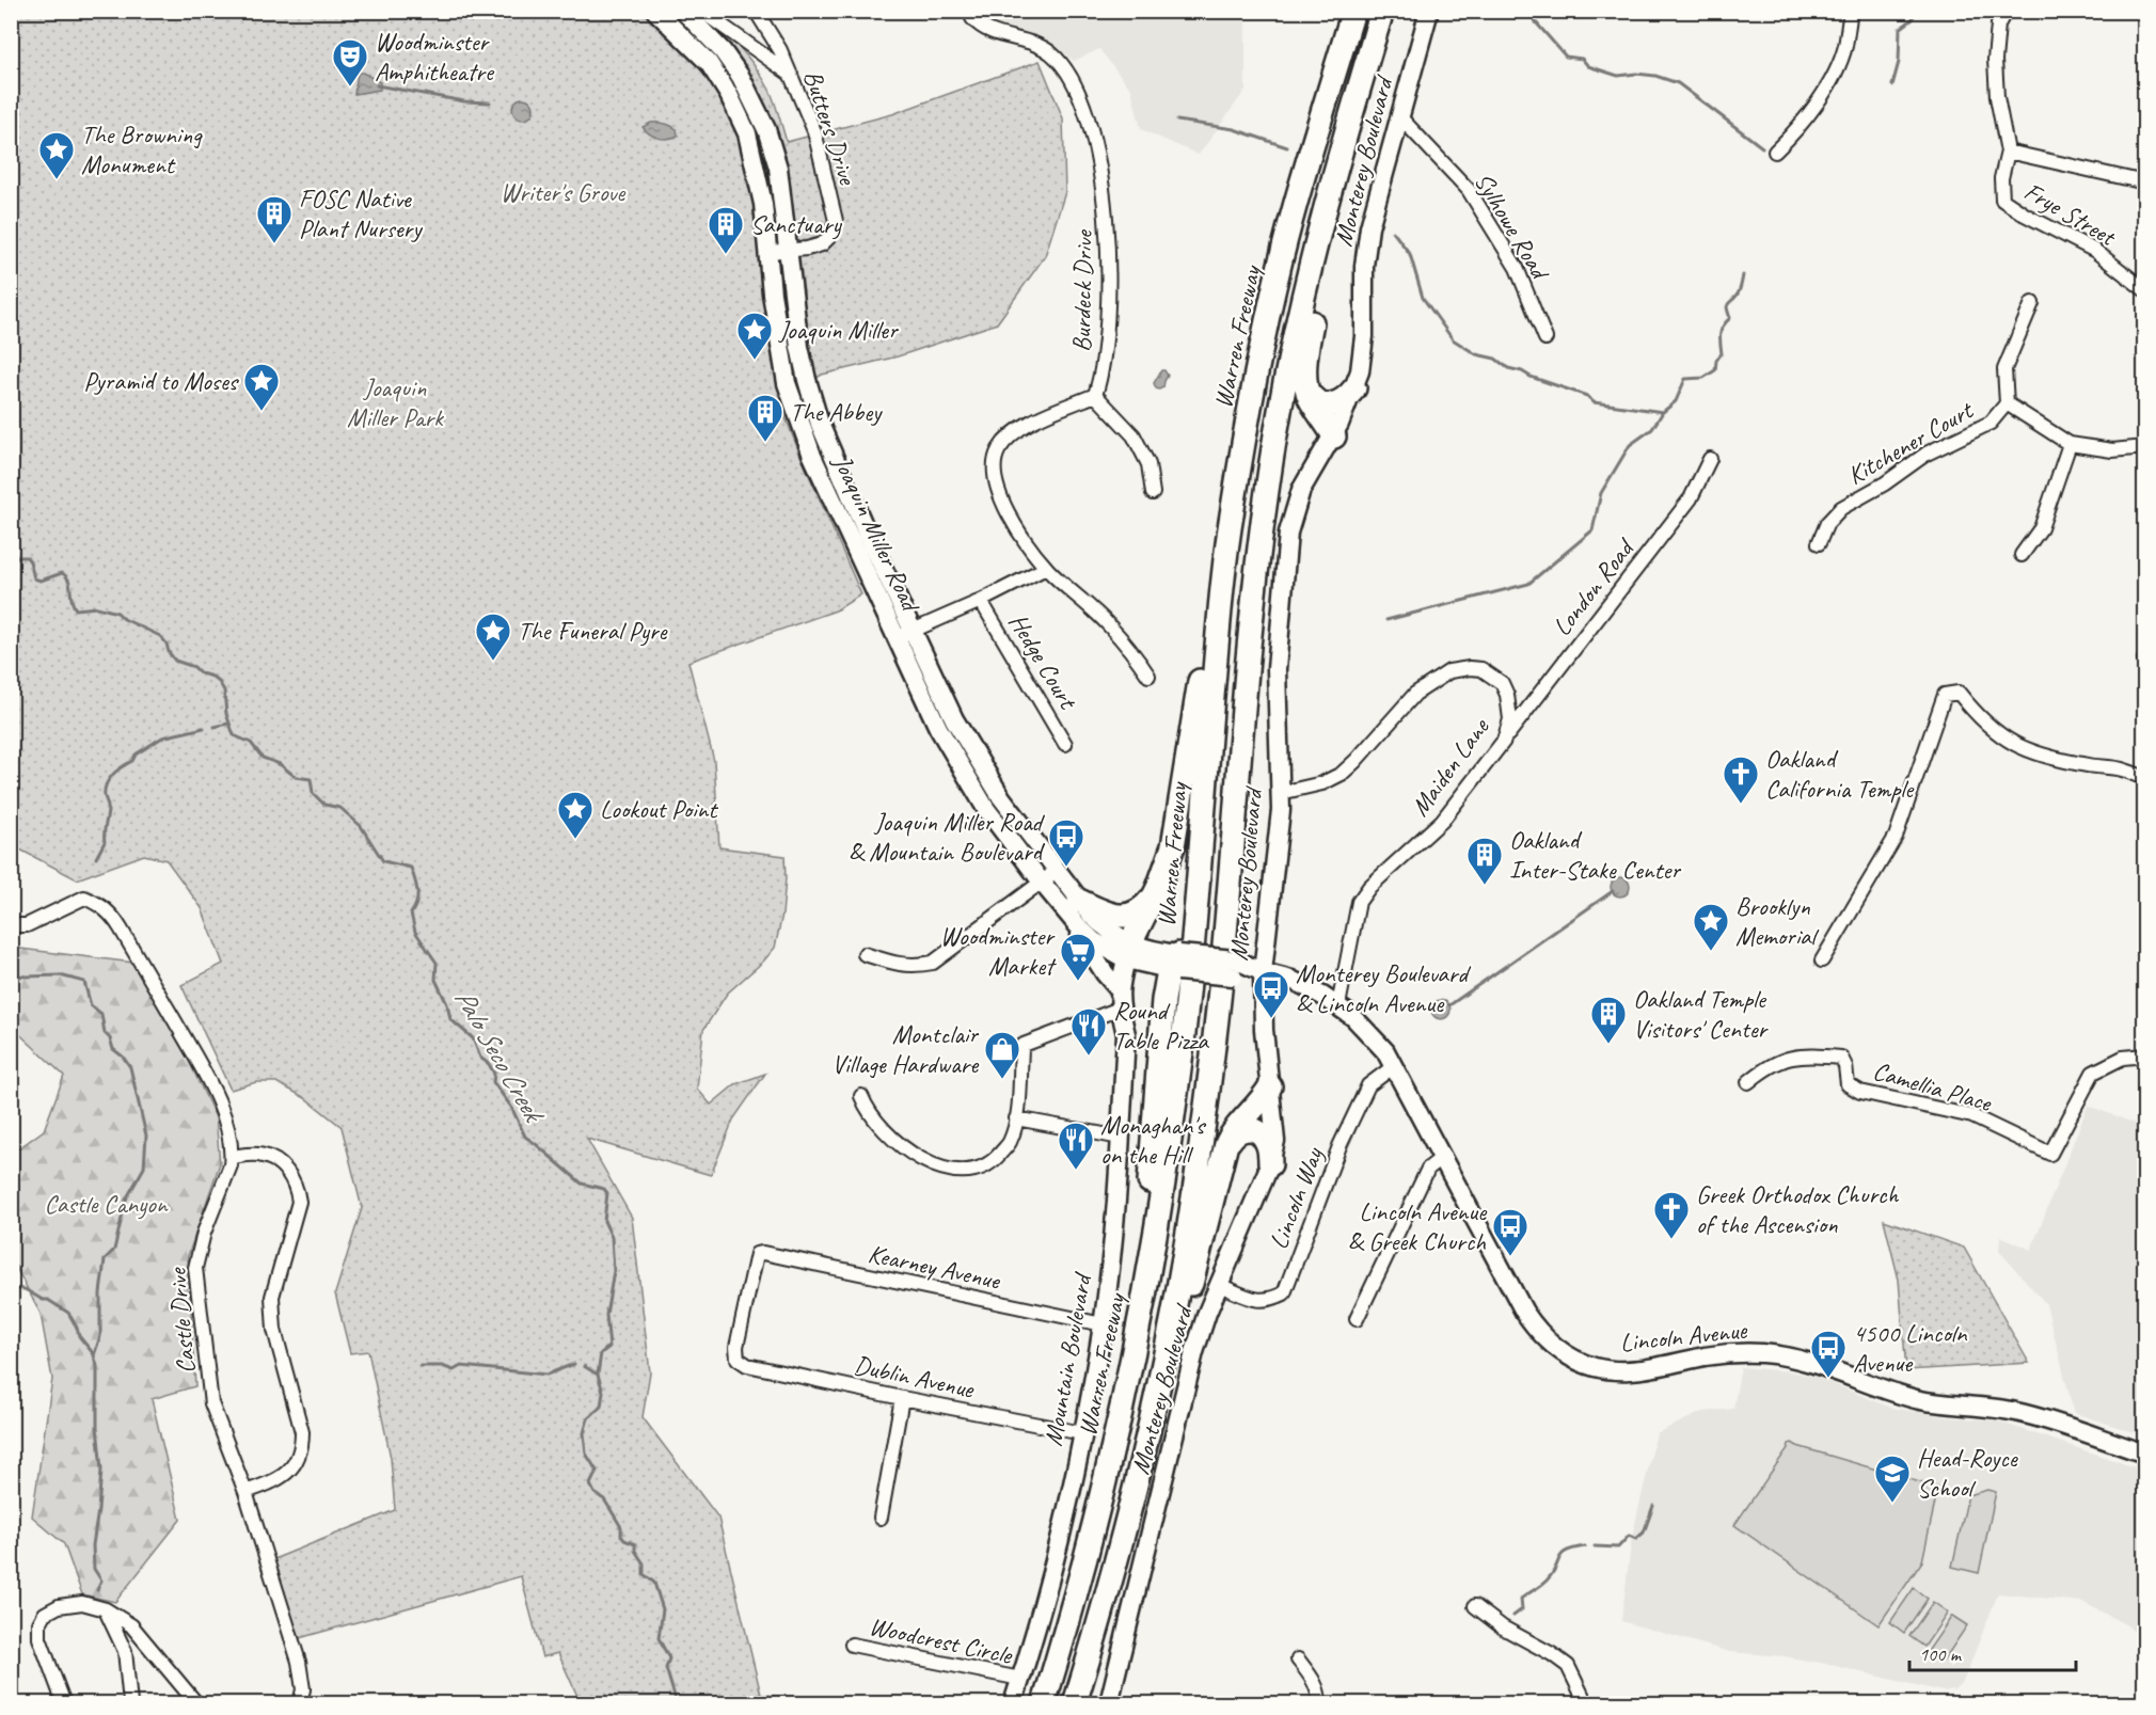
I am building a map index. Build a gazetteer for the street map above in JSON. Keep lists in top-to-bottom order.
{
  "streets": {
    "highway": ["Warren Freeway"],
    "main road": [
      "Monterey Boulevard",
      "Joaquin Miller Road",
      "Lincoln Avenue",
      "Mountain Boulevard"
    ],
    "street": [
      "Butters Drive",
      "Frye Street",
      "Sylhowe Road",
      "Burdeck Drive",
      "Kitchener Court",
      "London Road",
      "Hedge Court",
      "Maiden Lane",
      "Camellia Place",
      "Lincoln Way",
      "Kearney Avenue",
      "Castle Drive",
      "Dublin Avenue",
      "Woodcrest Circle"
    ]
  },
  "crossings": [
    ["Butters Drive", "Joaquin Miller Road"],
    ["Monterey Boulevard", "Sylhowe Road"],
    ["Monterey Boulevard", "Maiden Lane"],
    ["Monterey Boulevard", "Lincoln Way"],
    ["Monterey Boulevard", "Lincoln Avenue"],
    ["Joaquin Miller Road", "Lincoln Avenue"],
    ["Joaquin Miller Road", "Mountain Boulevard"],
    ["London Road", "Maiden Lane"],
    ["Maiden Lane", "Lincoln Avenue"],
    ["Lincoln Way", "Lincoln Avenue"],
    ["Kearney Avenue", "Mountain Boulevard"],
    ["Kearney Avenue", "Dublin Avenue"],
    ["Lincoln Avenue", "Mountain Boulevard"],
    ["Mountain Boulevard", "Dublin Avenue"],
    ["Mountain Boulevard", "Woodcrest Circle"]
  ],
  "water": ["Palo Seco Creek"],
  "parks": ["Writer's Grove", "Joaquin Miller Park", "Castle Canyon"],
  "places": {
    "theatre": ["Woodminster Amphitheatre"],
    "place": [
      "The Browning Monument",
      "Joaquin Miller",
      "Pyramid to Moses",
      "The Funeral Pyre",
      "Lookout Point",
      "Brooklyn Memorial"
    ],
    "building": [
      "FOSC Native Plant Nursery",
      "Sanctuary",
      "The Abbey",
      "Oakland Inter-Stake Center",
      "Oakland Temple Visitors' Center"
    ],
    "church": ["Oakland California Temple", "Greek Orthodox Church of the Ascension"],
    "bus stop": [
      "Joaquin Miller Road & Mountain Boulevard",
      "Monterey Boulevard & Lincoln Avenue",
      "Lincoln Avenue & Greek Church",
      "4500 Lincoln Avenue"
    ],
    "supermarket": ["Woodminster Market"],
    "restaurant": ["Round Table Pizza", "Monaghan's on the Hill"],
    "shop": ["Montclair Village Hardware"],
    "school or university": ["Head-Royce School"]
  },
  "scale_bar": "100 m"
}
